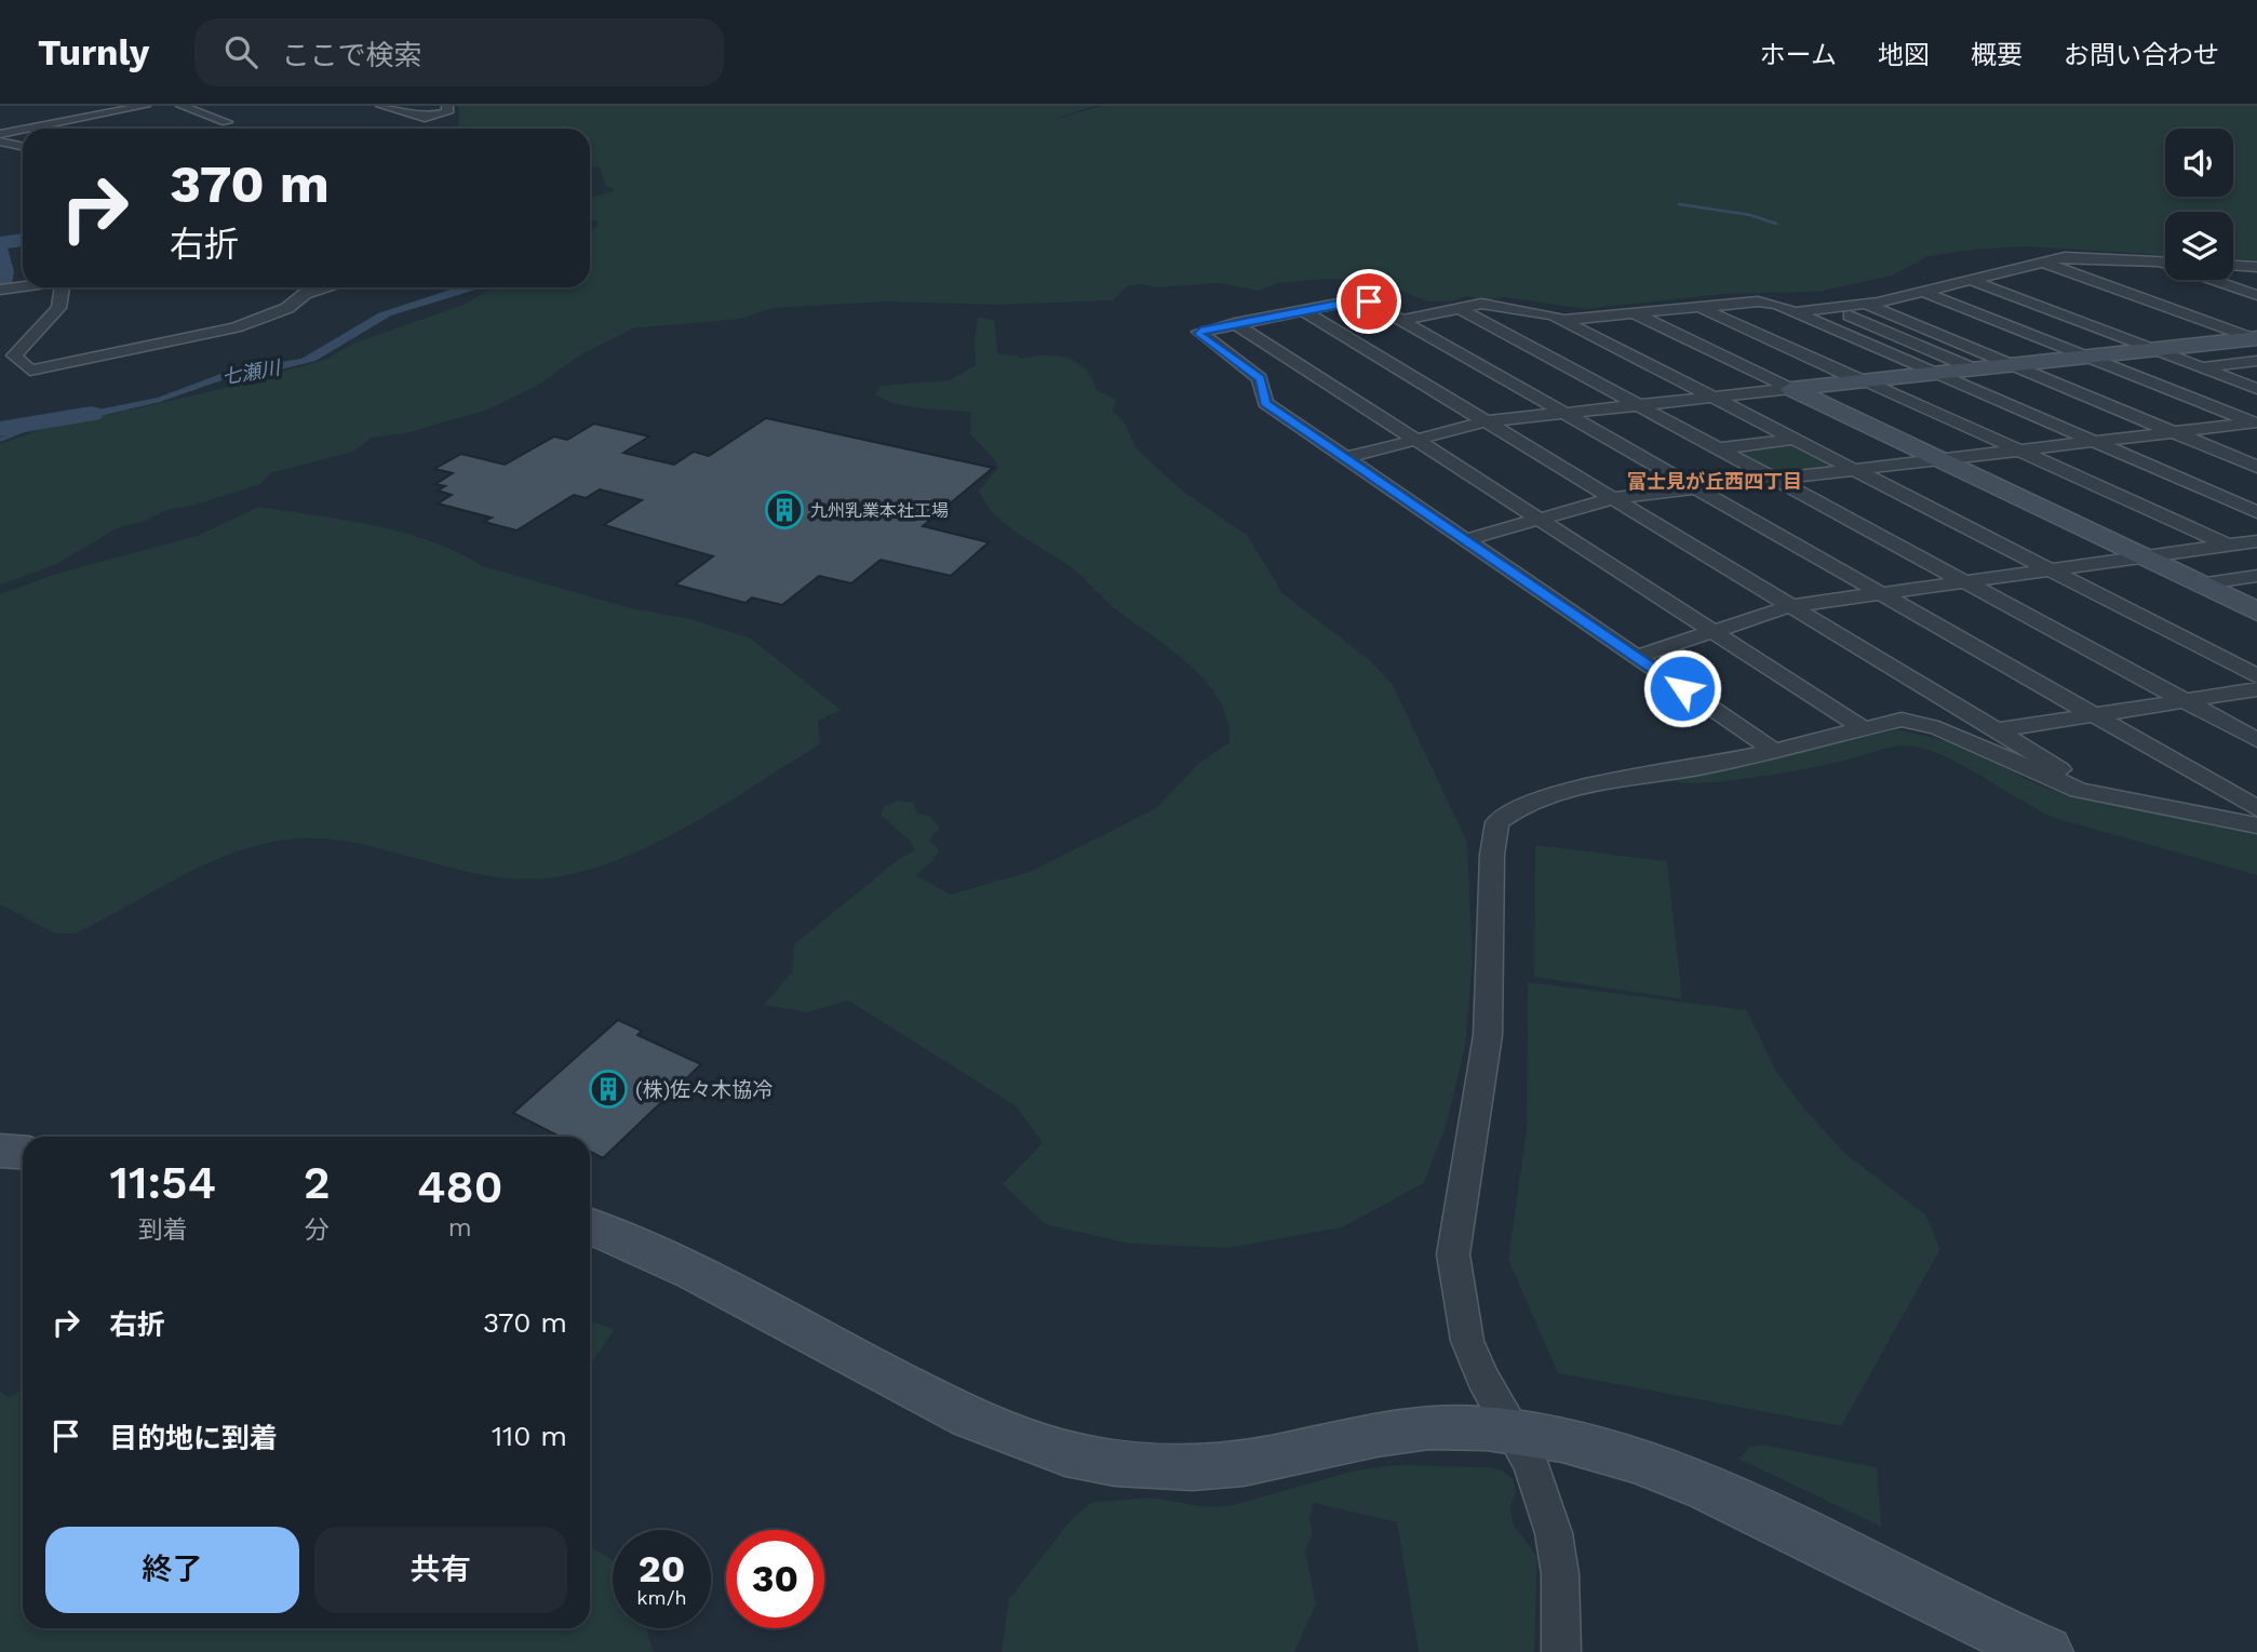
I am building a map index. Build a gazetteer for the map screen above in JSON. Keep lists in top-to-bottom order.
{
  "districts": ["富士見が丘西四丁目"],
  "water": ["七瀬川"],
  "places": {
    "building": ["九州乳業本社工場", "(株)佐々木協冷"]
  },
  "page": {
    "header": "Turnly",
    "search": "ここで検索",
    "nav": [
      "ホーム",
      "地図",
      "概要",
      "お問い合わせ"
    ],
    "turn": ["370 m", "右折"],
    "eta": [
      "11:54",
      "到着",
      "2",
      "分",
      "480",
      "m"
    ],
    "list": [
      {
        "name": "右折",
        "value": "370 m"
      },
      {
        "name": "目的地に到着",
        "value": "110 m"
      }
    ],
    "buttons": ["終了", "共有"],
    "speed": "20 km/h",
    "limit": "30"
  }
}
